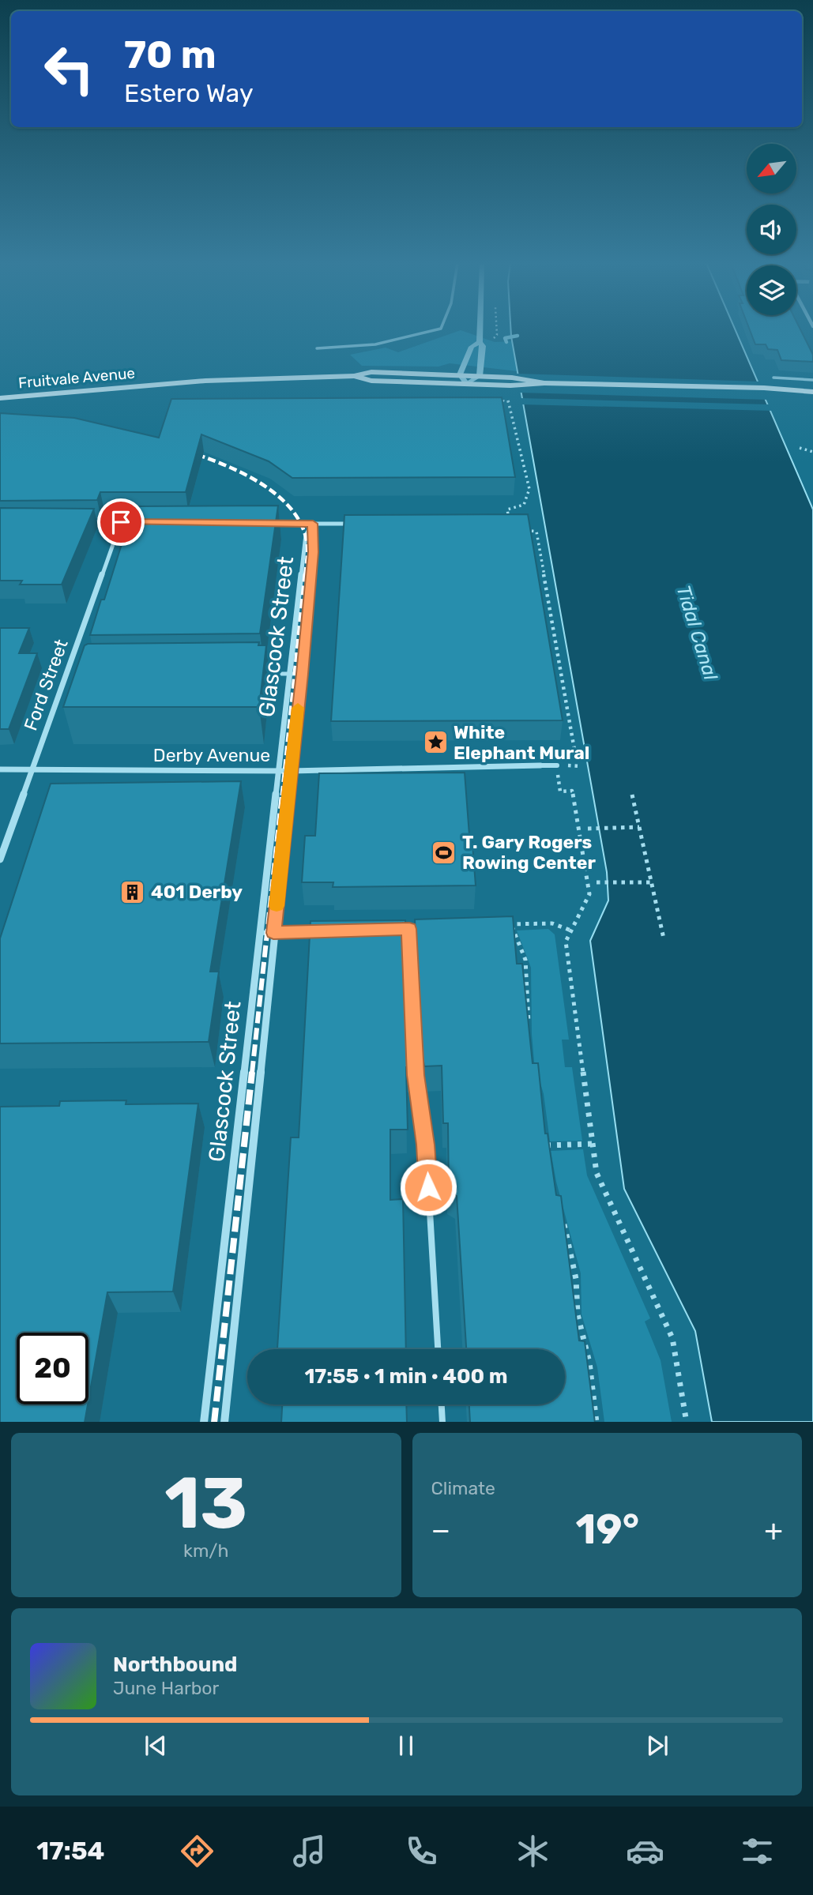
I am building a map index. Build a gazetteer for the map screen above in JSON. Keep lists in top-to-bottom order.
{
  "streets": {
    "main road": ["Fruitvale Avenue"],
    "street": ["Glascock Street", "Ford Street", "Derby Avenue"]
  },
  "crossings": [
    ["Glascock Street", "Derby Avenue"],
    ["Ford Street", "Derby Avenue"]
  ],
  "water": ["Tidal Canal"],
  "places": {
    "place": ["White Elephant Mural"],
    "sports": ["T. Gary Rogers Rowing Center"],
    "building": ["401 Derby"]
  },
  "north": "bottom left",
  "page": {
    "turn": ["70 m", "Estero Way"],
    "limit": "20",
    "trip": "17:55 · 1 min · 400 m",
    "tile": [
      ["13", "km/h"],
      "Climate"
    ],
    "heat": ["−", "19°", "+"],
    "song": ["Northbound", "June Harbor"],
    "tabs": "17:54"
  }
}
